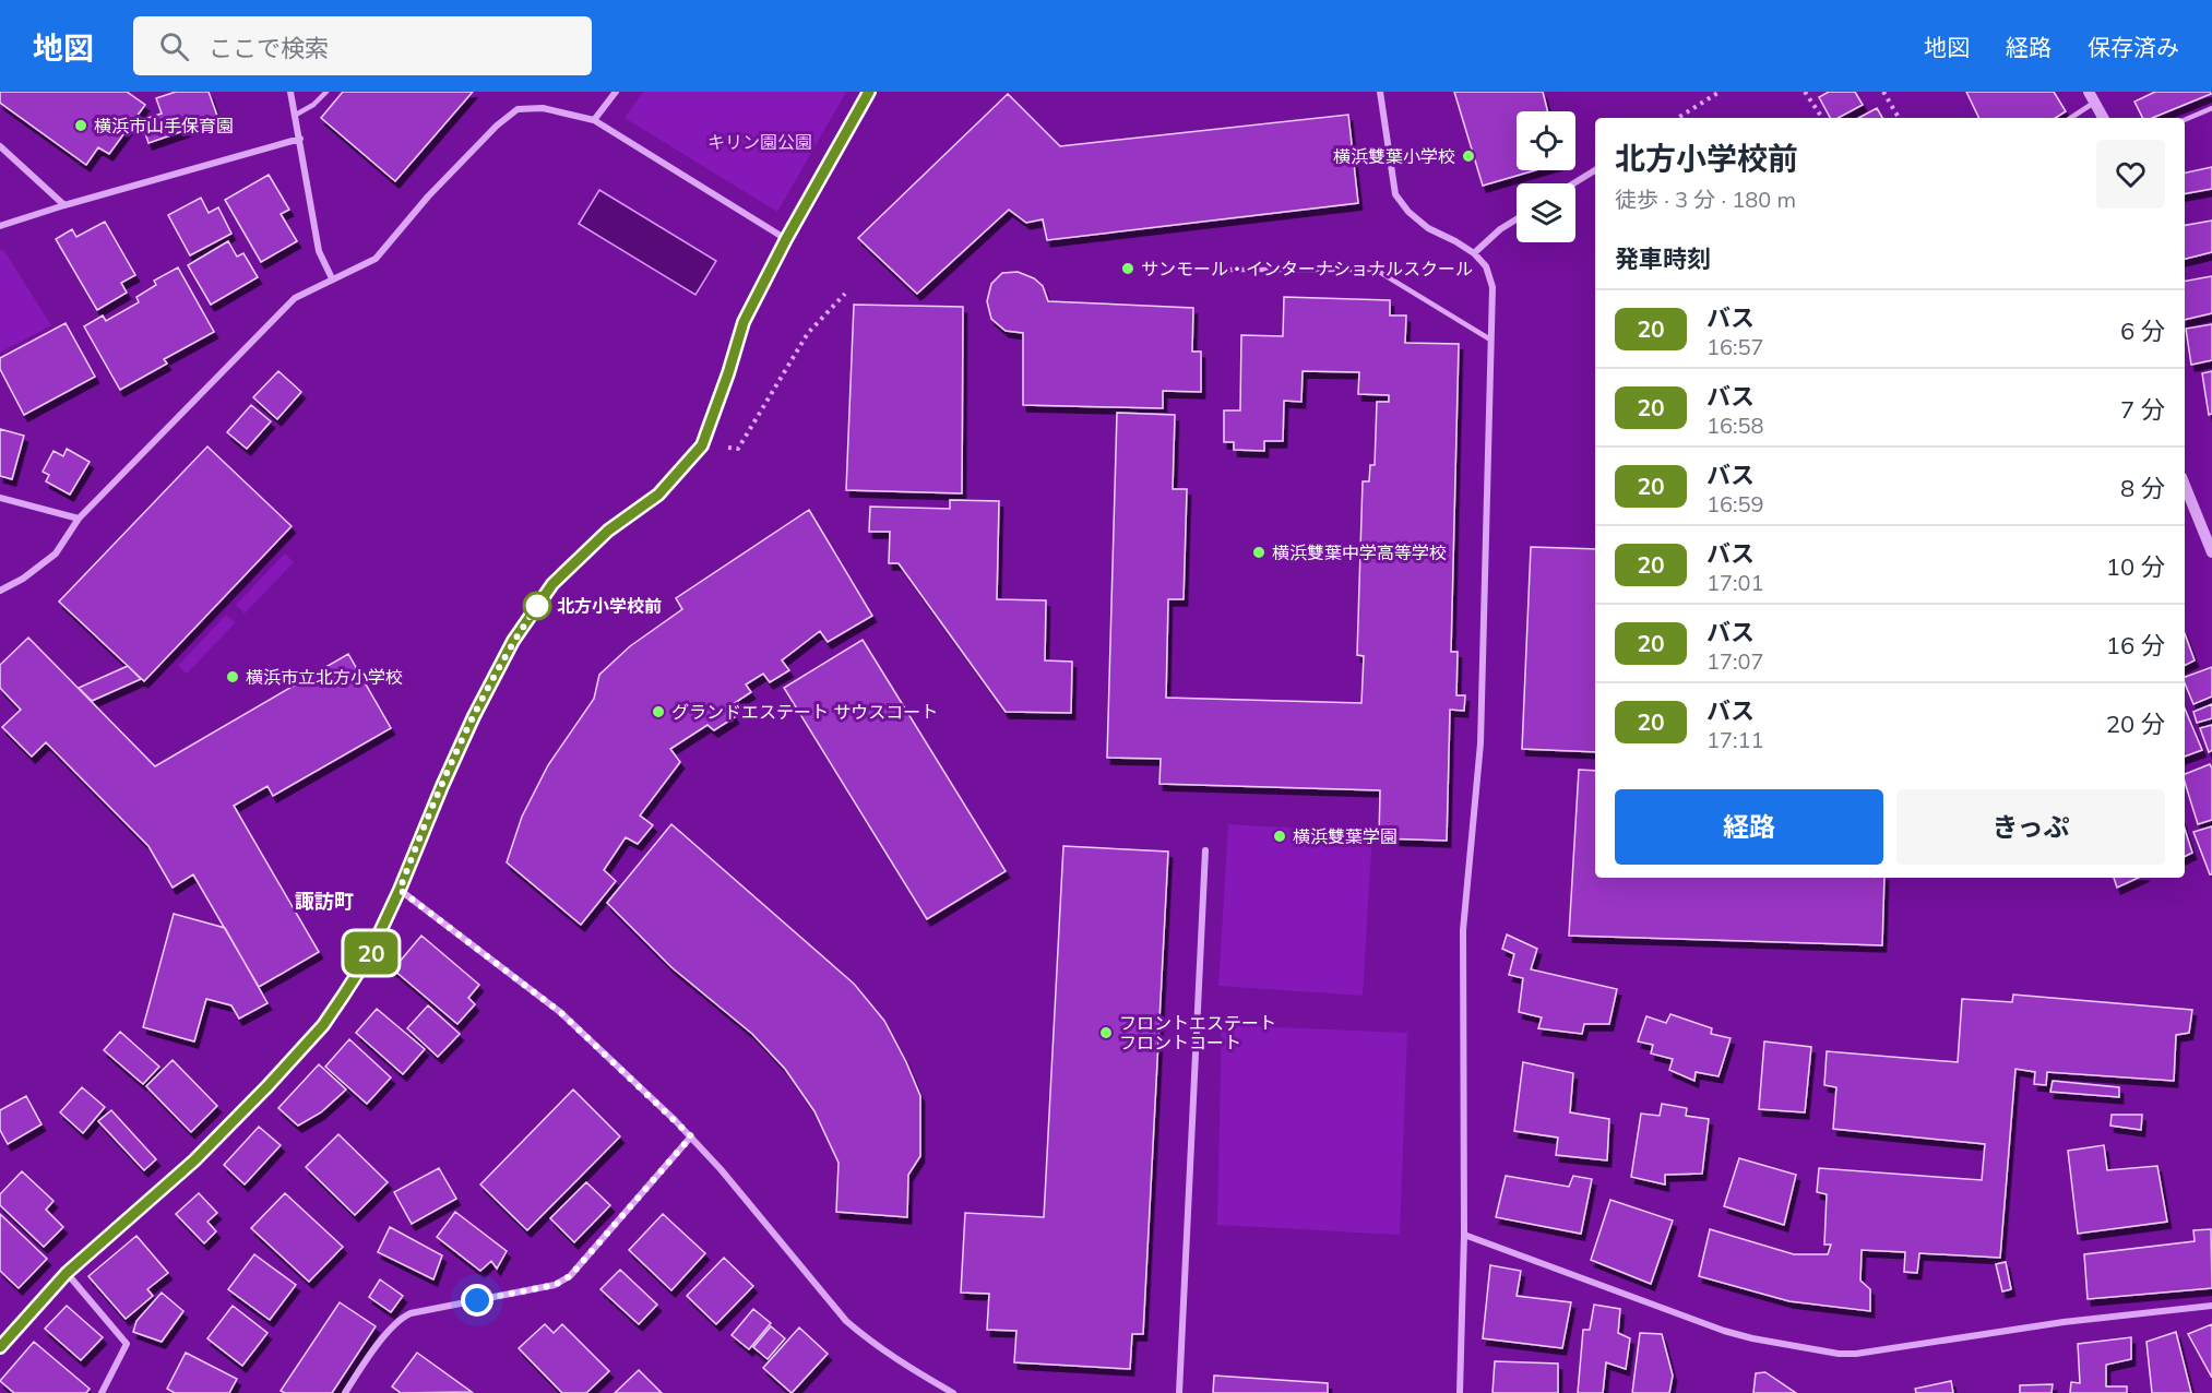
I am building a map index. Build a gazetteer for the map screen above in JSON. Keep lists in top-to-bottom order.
{
  "districts": ["諏訪町"],
  "parks": ["キリン園公園"],
  "places": [
    "横浜市山手保育園",
    "横浜雙葉小学校",
    "サンモール・インターナショナルスクール",
    "横浜雙葉中学高等学校",
    "北方小学校前",
    "横浜市立北方小学校",
    "グランドエステート サウスコート",
    "横浜雙葉学園",
    "フロントエステート フロントコート"
  ],
  "lines": ["bus line 20"],
  "page": {
    "header": "地図",
    "search": "ここで検索",
    "nav": ["地図", "経路", "保存済み"],
    "on_map": "20",
    "heading": [
      ["北方小学校前", "徒歩 · 3 分 · 180 m"],
      "発車時刻"
    ],
    "list": [
      {
        "mark": "20",
        "name": "バス",
        "note": "16:57",
        "value": "6 分"
      },
      {
        "mark": "20",
        "name": "バス",
        "note": "16:58",
        "value": "7 分"
      },
      {
        "mark": "20",
        "name": "バス",
        "note": "16:59",
        "value": "8 分"
      },
      {
        "mark": "20",
        "name": "バス",
        "note": "17:01",
        "value": "10 分"
      },
      {
        "mark": "20",
        "name": "バス",
        "note": "17:07",
        "value": "16 分"
      },
      {
        "mark": "20",
        "name": "バス",
        "note": "17:11",
        "value": "20 分"
      }
    ],
    "buttons": ["経路", "きっぷ"]
  }
}
